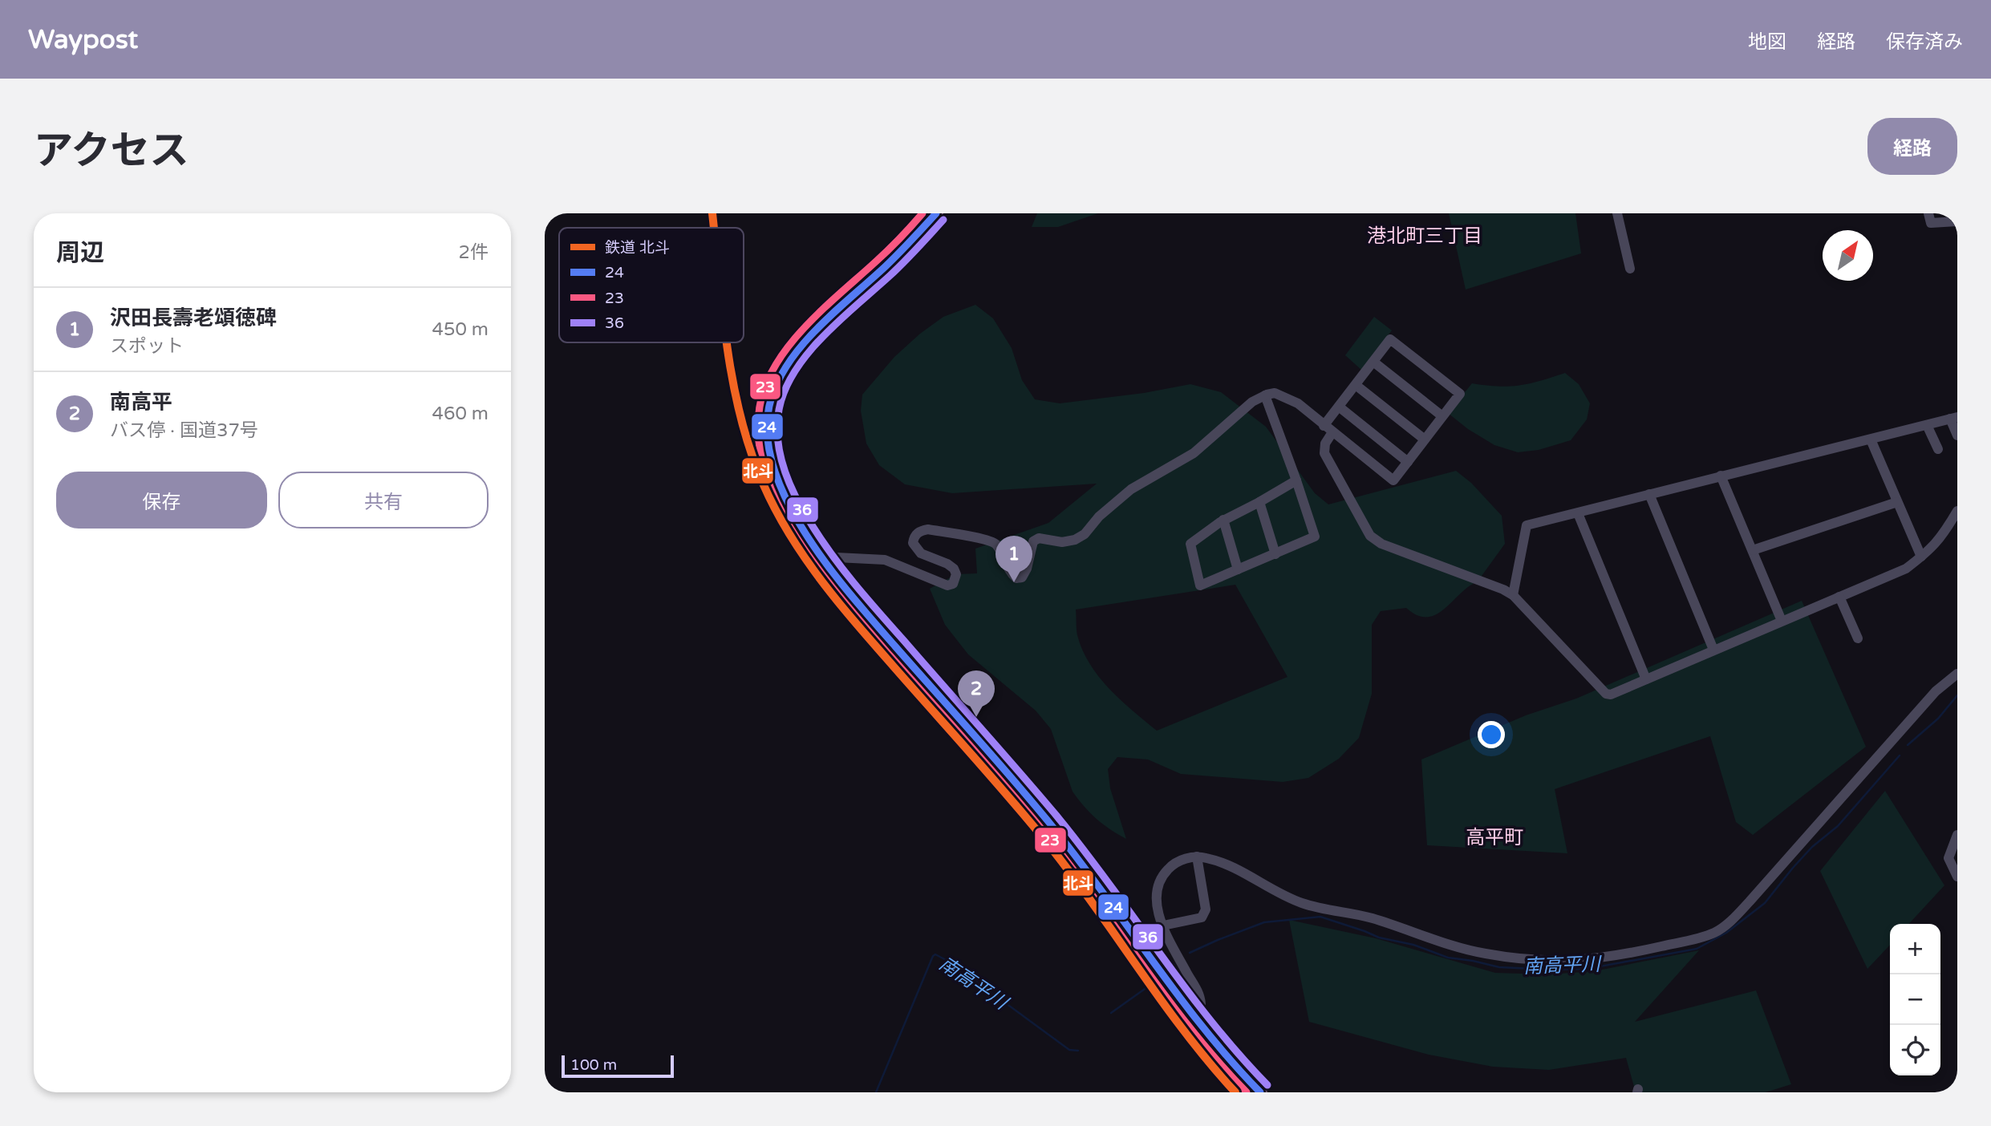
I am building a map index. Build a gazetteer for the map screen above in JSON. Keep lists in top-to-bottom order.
{
  "districts": ["港北町三丁目", "高平町"],
  "water": ["南高平川"],
  "lines": [
    "rail line 北斗",
    "transit line 24",
    "transit line 23",
    "transit line 36"
  ],
  "legend": [
    "鉄道 北斗",
    "24",
    "23",
    "36"
  ],
  "scale_bar": "100 m",
  "north": "top right",
  "page": {
    "header": "Waypost",
    "nav": ["地図", "経路", "保存済み"],
    "title": "アクセス",
    "buttons": [
      "経路",
      ["保存", "共有"]
    ],
    "heading": ["周辺", "2件"],
    "list": [
      {
        "mark": "1",
        "name": "沢田長壽老頌徳碑",
        "note": "スポット",
        "value": "450 m"
      },
      {
        "mark": "2",
        "name": "南高平",
        "note": "バス停 · 国道37号",
        "value": "460 m"
      }
    ],
    "pins": ["1", "2"],
    "map_buttons": ["+", "−"],
    "scale": "100 m"
  }
}
